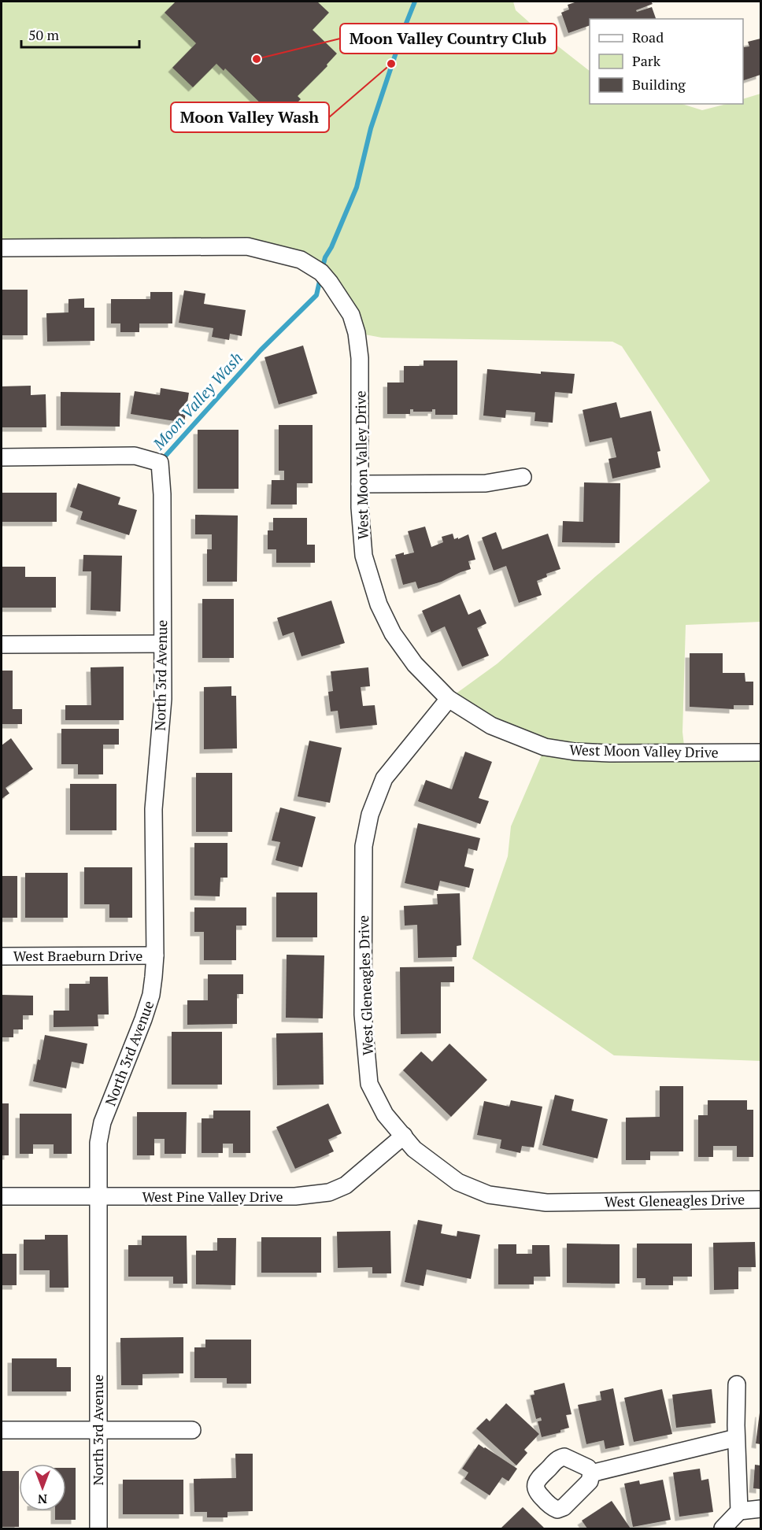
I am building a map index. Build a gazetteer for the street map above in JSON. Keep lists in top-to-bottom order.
{
  "streets": {
    "street": [
      "West Moon Valley Drive",
      "North 3rd Avenue",
      "West Braeburn Drive",
      "West Gleneagles Drive",
      "West Pine Valley Drive"
    ]
  },
  "crossings": [
    ["West Moon Valley Drive", "West Gleneagles Drive"],
    ["North 3rd Avenue", "West Braeburn Drive"],
    ["North 3rd Avenue", "West Pine Valley Drive"],
    ["West Gleneagles Drive", "West Pine Valley Drive"]
  ],
  "water": ["Moon Valley Wash"],
  "places": ["Moon Valley Country Club", "Moon Valley Wash"],
  "legend": ["Road", "Park", "Building"],
  "scale_bar": "50 m",
  "north": "bottom"
}
